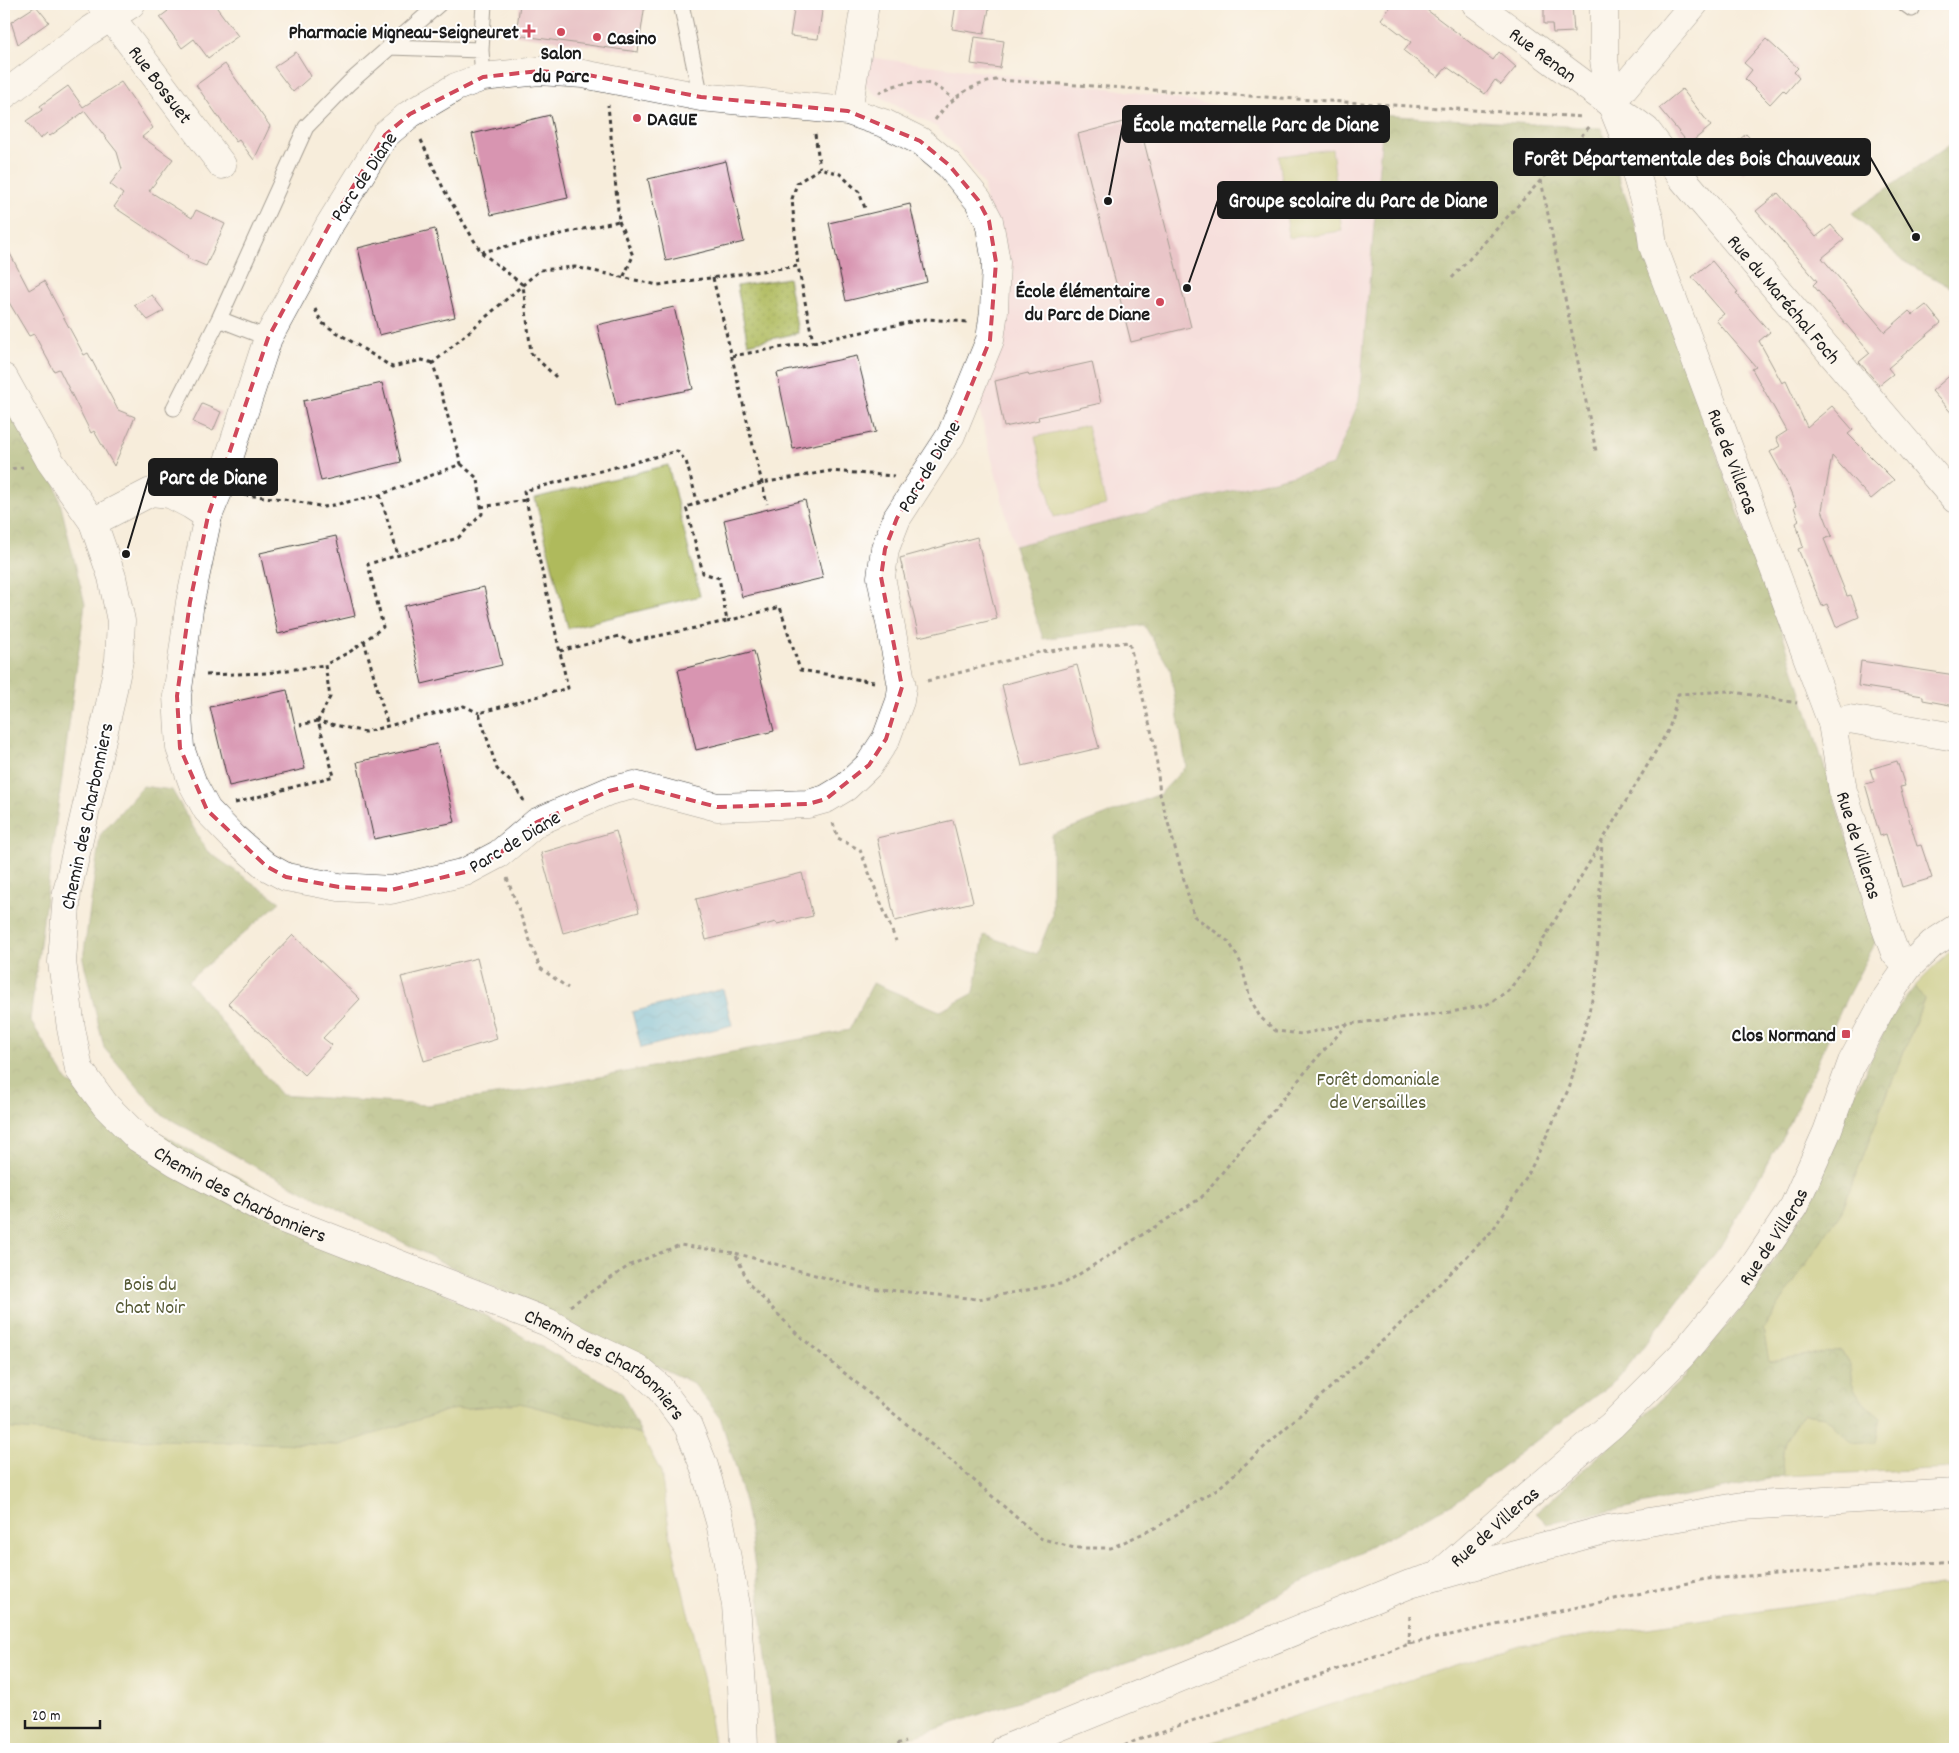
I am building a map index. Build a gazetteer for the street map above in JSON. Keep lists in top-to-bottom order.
{
  "streets": {
    "street": [
      "Rue Renan",
      "Rue Bossuet",
      "Parc de Diane",
      "Rue du Maréchal Foch",
      "Rue de Villeras",
      "Chemin des Charbonniers"
    ]
  },
  "crossings": [
    ["Rue Renan", "Rue de Villeras"],
    ["Rue du Maréchal Foch", "Rue de Villeras"]
  ],
  "parks": ["Forêt domaniale de Versailles", "Bois du Chat Noir"],
  "places": {
    "health": ["Pharmacie Migneau-Seigneuret"],
    "other": [
      "Salon du Parc",
      "Casino",
      "DAGUE",
      "École maternelle Parc de Diane",
      "Forêt Départementale des Bois Chauveaux",
      "Groupe scolaire du Parc de Diane",
      "École élémentaire du Parc de Diane",
      "Parc de Diane"
    ],
    "transit": ["Clos Normand"]
  },
  "scale_bar": "20 m"
}
